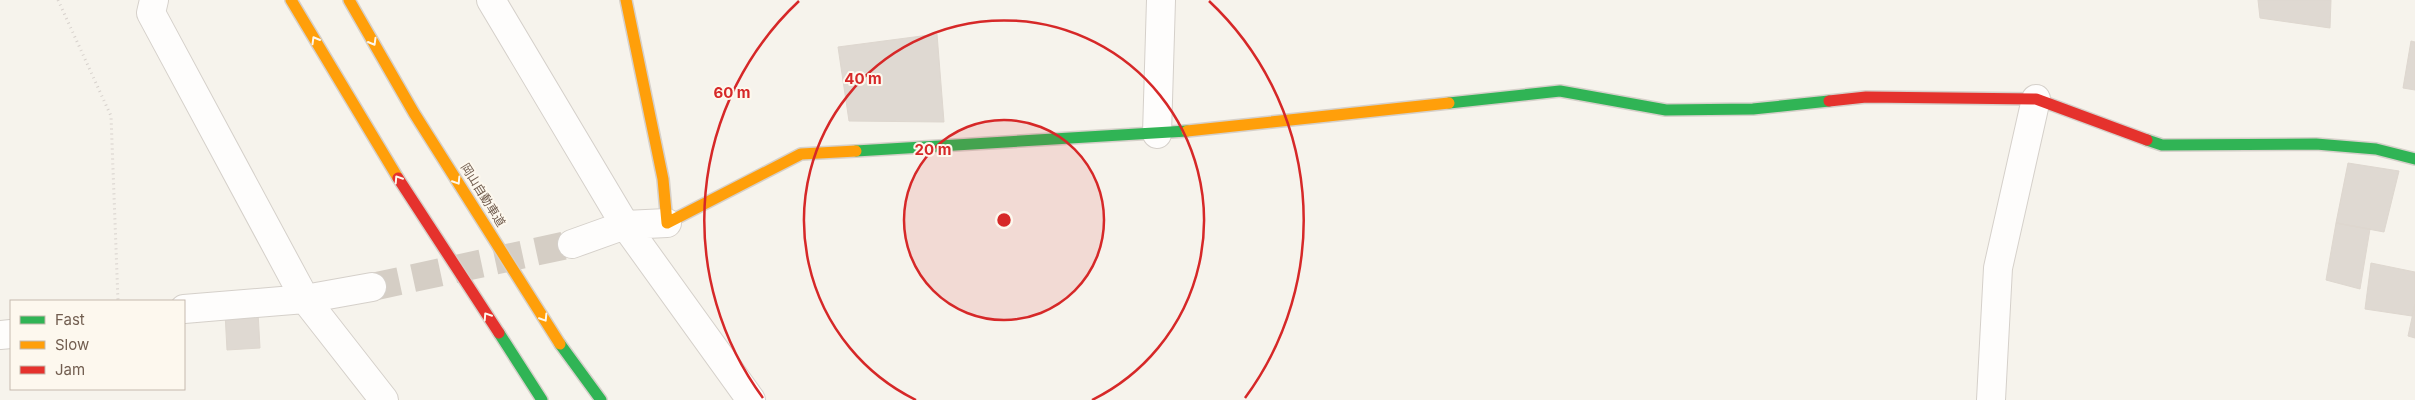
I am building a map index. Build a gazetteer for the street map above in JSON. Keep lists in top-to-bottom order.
{
  "streets": {
    "main road": ["岡山自動車道"]
  },
  "legend": ["Fast", "Slow", "Jam"],
  "rings": ["40 m", "60 m", "20 m"]
}
